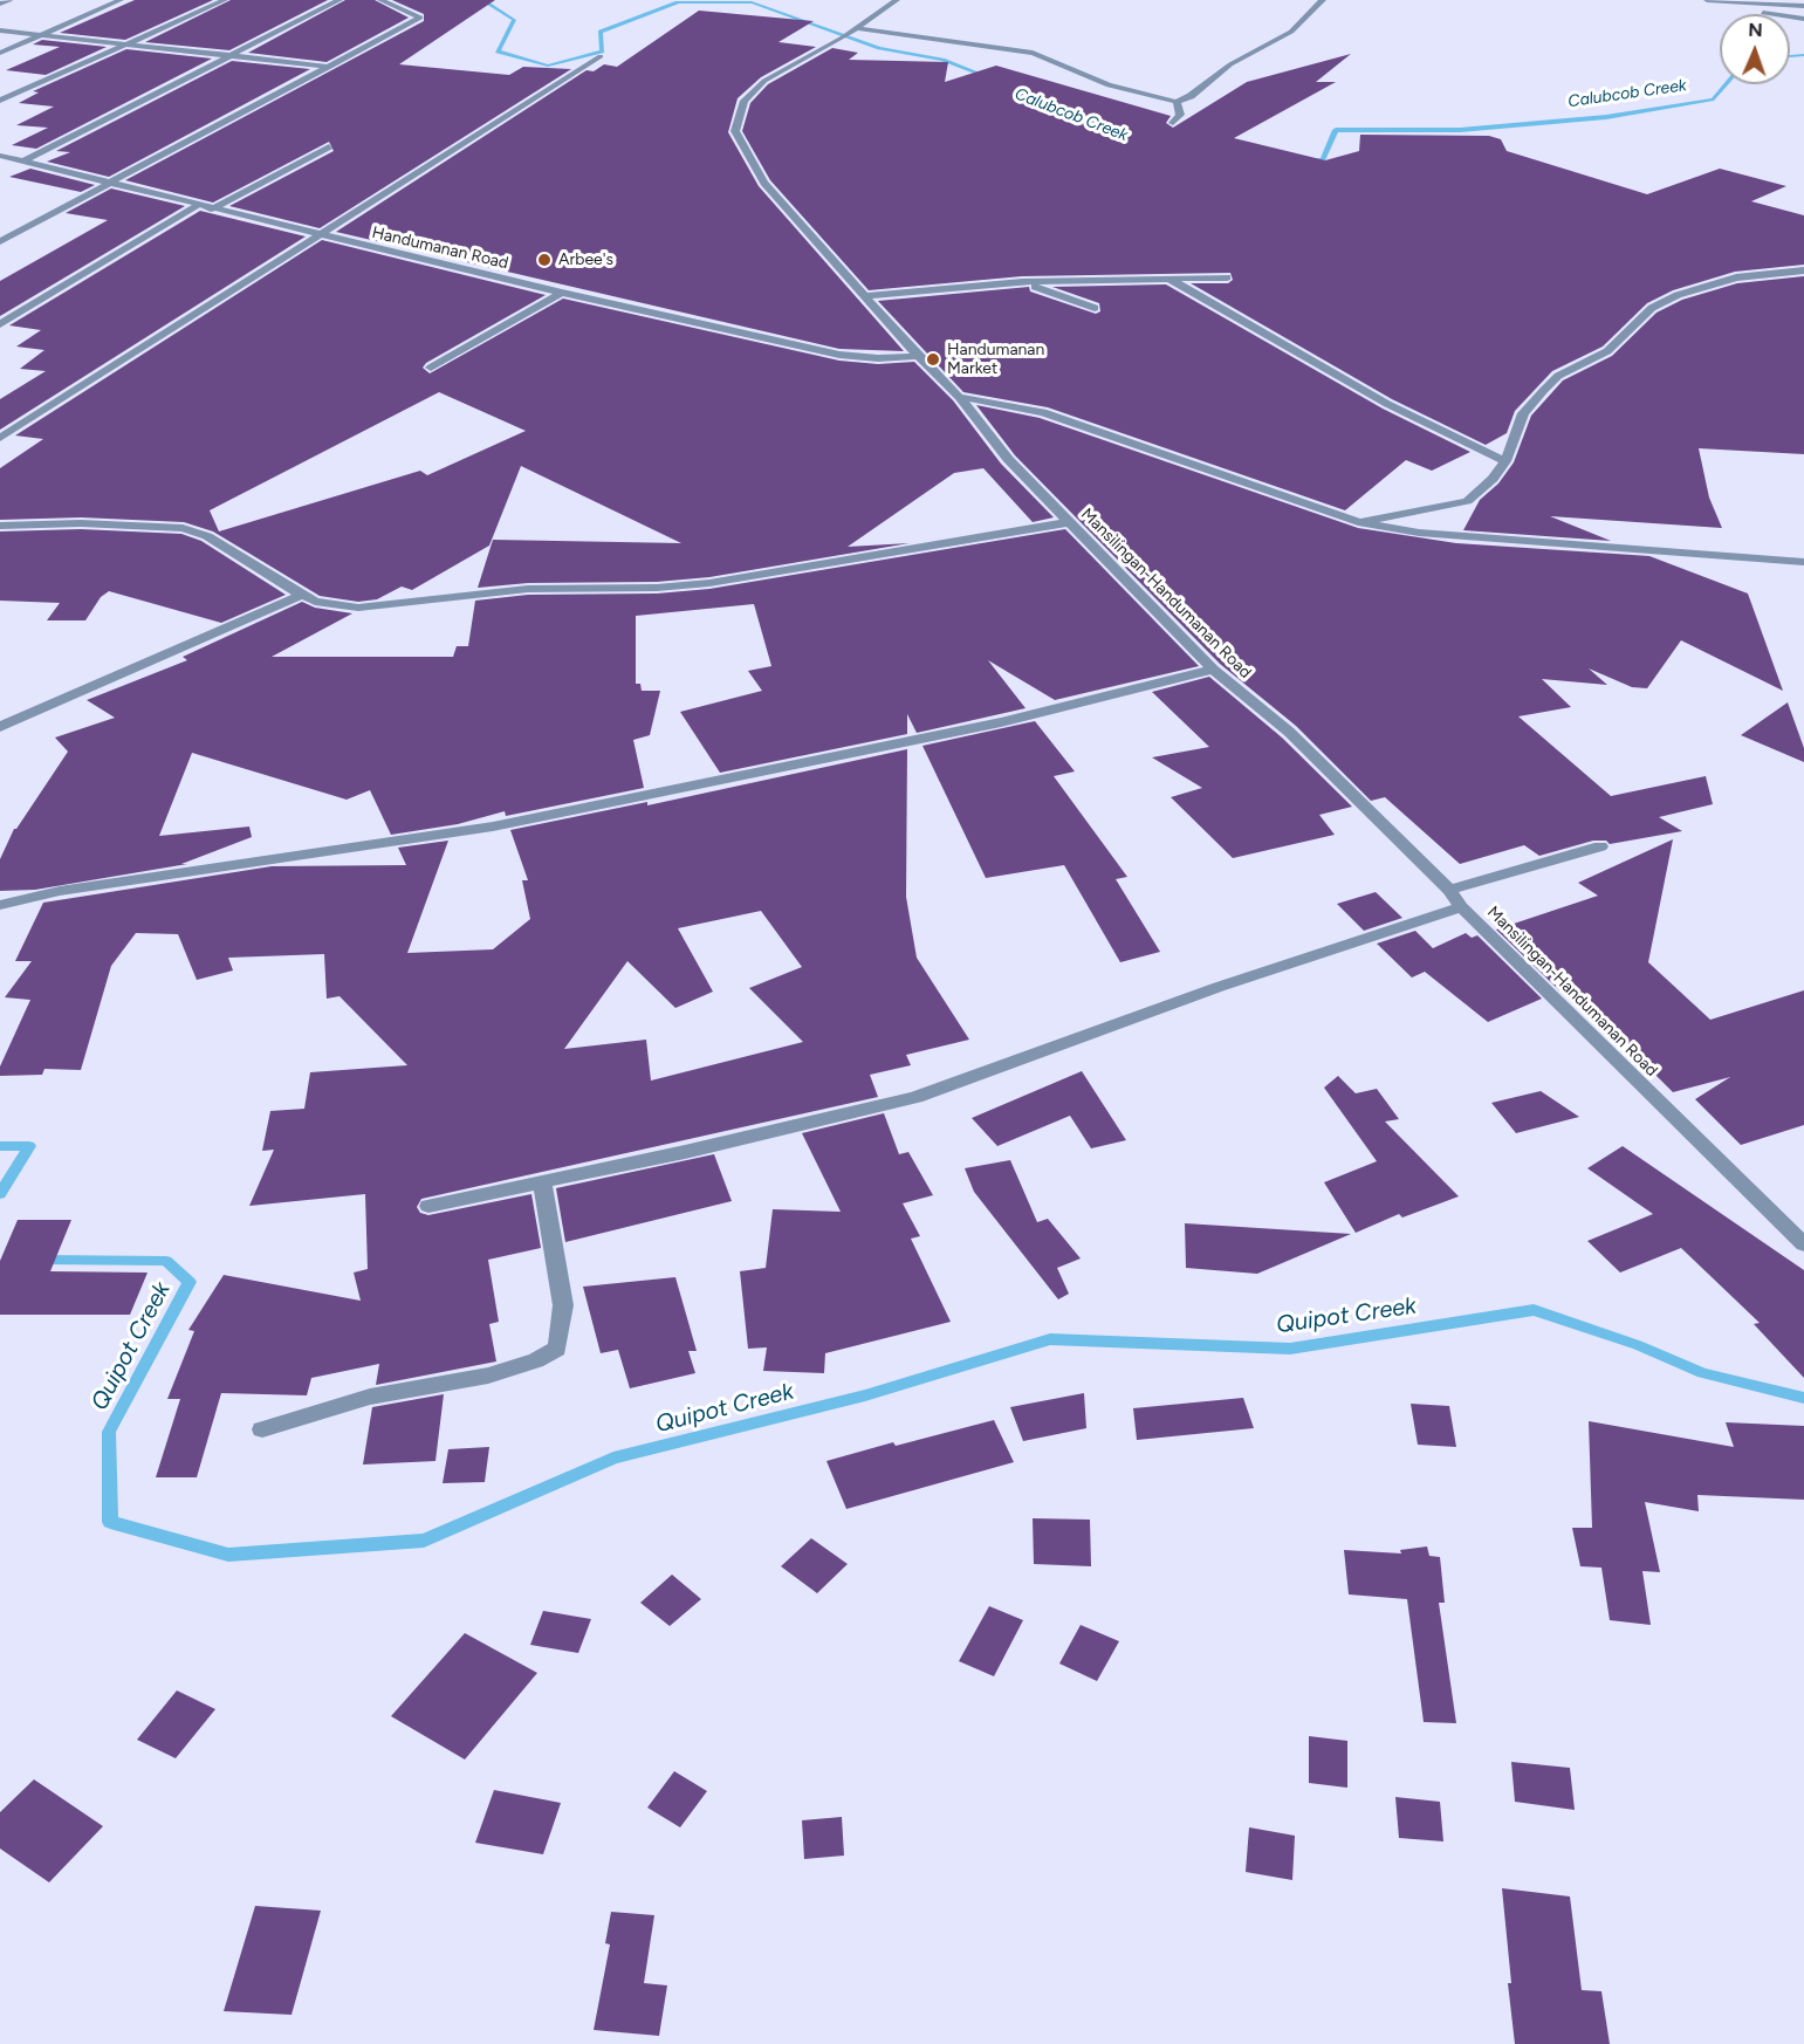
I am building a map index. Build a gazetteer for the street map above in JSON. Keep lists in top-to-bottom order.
{
  "streets": {
    "street": ["Handumanan Road", "Mansilingan-Handumanan Road"]
  },
  "crossings": [
    ["Handumanan Road", "Mansilingan-Handumanan Road"]
  ],
  "water": ["Calubcob Creek", "Quipot Creek"],
  "places": ["Arbee's", "Handumanan Market"],
  "north": "top"
}
